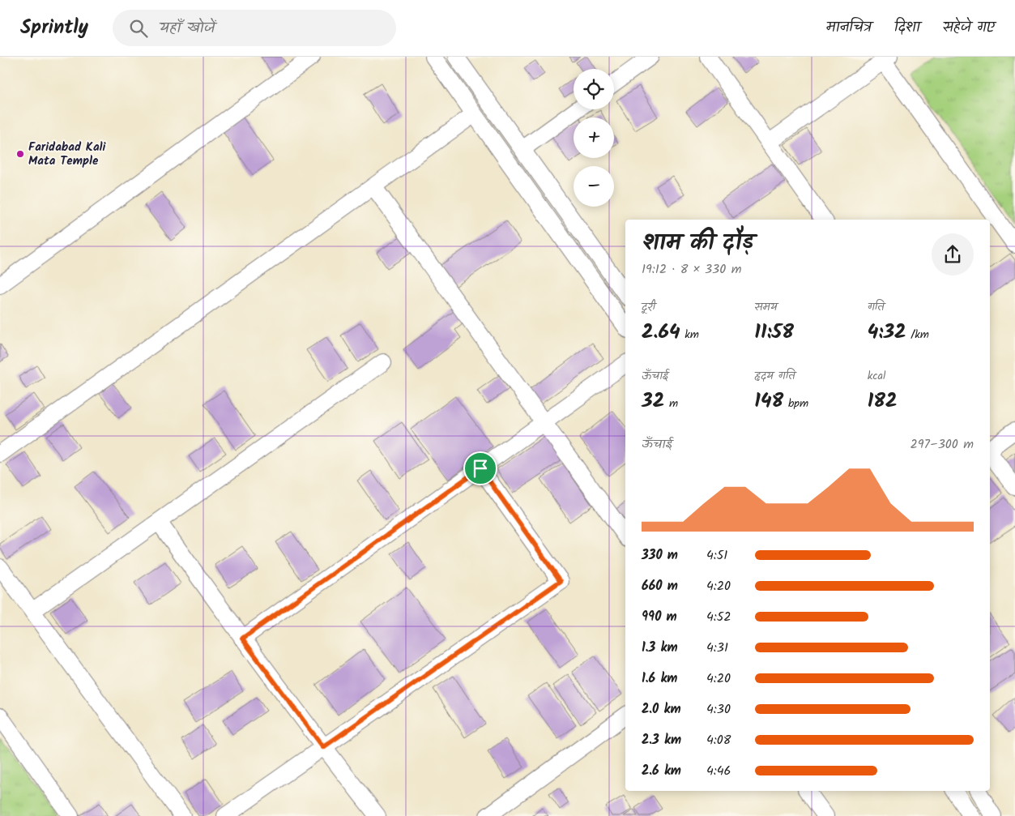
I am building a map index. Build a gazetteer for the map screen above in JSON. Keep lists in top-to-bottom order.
{
  "places": ["Faridabad Kali Mata Temple"],
  "page": {
    "header": "Sprintly",
    "search": "यहाँ खोजें",
    "nav": ["मानचित्र", "दिशा", "सहेजे गए"],
    "map_buttons": ["+", "−"],
    "heading": ["शाम की दौड़", "19:12 · 8 × 330 m"],
    "stats": [
      ["दूरी", "2.64 km"],
      ["समय", "11:58"],
      ["गति", "4:32 /km"],
      ["ऊँचाई", "32 m"],
      ["हृदय गति", "148 bpm"],
      ["kcal", "182"]
    ],
    "chart": ["ऊँचाई", "297–300 m"],
    "list": [
      {
        "name": "330 m",
        "note": "4:51"
      },
      {
        "name": "660 m",
        "note": "4:20"
      },
      {
        "name": "990 m",
        "note": "4:52"
      },
      {
        "name": "1.3 km",
        "note": "4:31"
      },
      {
        "name": "1.6 km",
        "note": "4:20"
      },
      {
        "name": "2.0 km",
        "note": "4:30"
      },
      {
        "name": "2.3 km",
        "note": "4:08"
      },
      {
        "name": "2.6 km",
        "note": "4:46"
      }
    ]
  }
}
